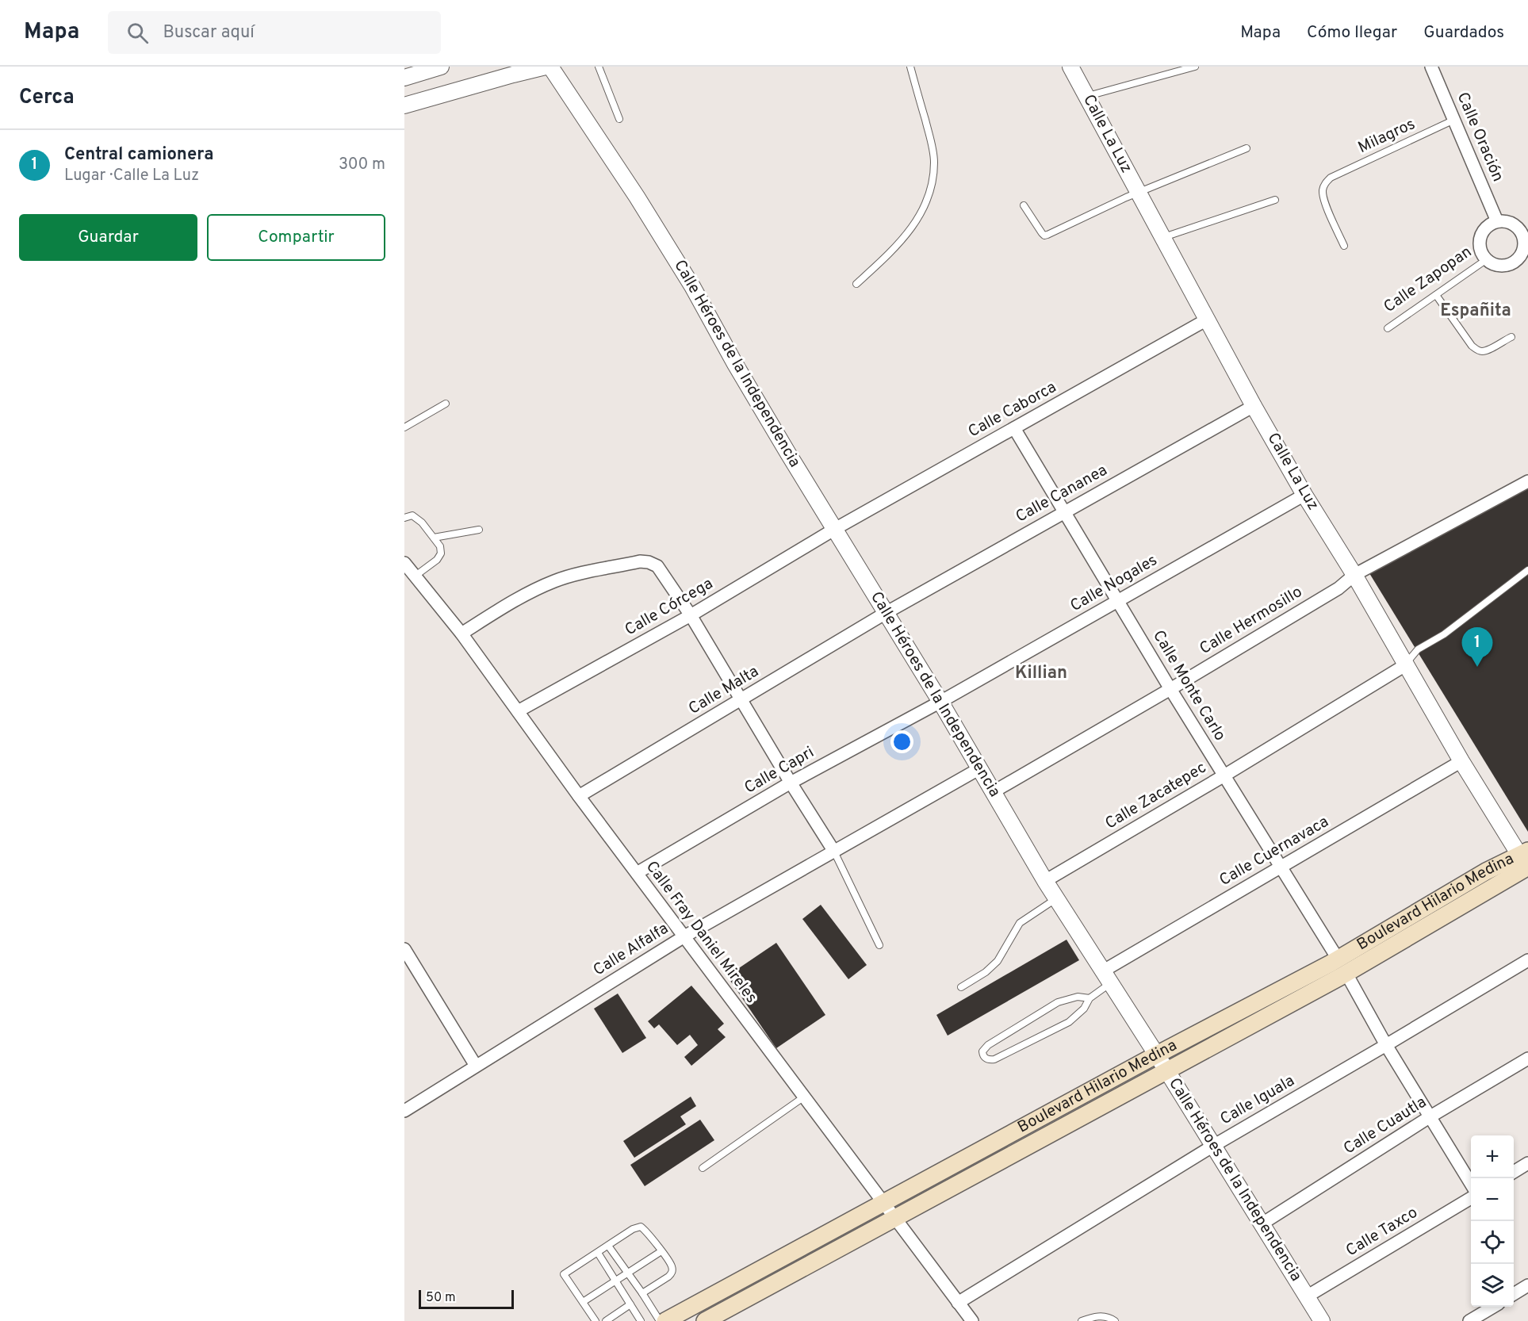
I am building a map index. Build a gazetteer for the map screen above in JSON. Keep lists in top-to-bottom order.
{
  "streets": {
    "main road": ["Boulevard Hilario Medina"],
    "street": [
      "Calle La Luz",
      "Calle Oración",
      "Calle Héroes de la Independencia",
      "Calle Caborca",
      "Calle Cananea",
      "Calle Nogales",
      "Calle Córcega",
      "Calle Hermosillo",
      "Calle Monte Carlo",
      "Calle Malta",
      "Calle Capri",
      "Calle Zacatepec",
      "Calle Cuernavaca",
      "Calle Fray Daniel Mireles",
      "Calle Alfalfa",
      "Calle Iguala",
      "Calle Cuautla",
      "Calle Taxco"
    ],
    "lane": ["Milagros", "Calle Zapopan"]
  },
  "crossings": [
    ["Calle La Luz", "Calle Caborca"],
    ["Calle La Luz", "Calle Cananea"],
    ["Calle La Luz", "Calle Nogales"],
    ["Calle La Luz", "Calle Hermosillo"],
    ["Calle La Luz", "Calle Zacatepec"],
    ["Calle La Luz", "Calle Cuernavaca"],
    ["Calle La Luz", "Boulevard Hilario Medina"],
    ["Milagros", "Calle Oración"],
    ["Calle Oración", "Calle Zapopan"],
    ["Calle Héroes de la Independencia", "Calle Caborca"],
    ["Calle Héroes de la Independencia", "Calle Cananea"],
    ["Calle Héroes de la Independencia", "Calle Nogales"],
    ["Calle Héroes de la Independencia", "Calle Córcega"],
    ["Calle Héroes de la Independencia", "Calle Hermosillo"],
    ["Calle Héroes de la Independencia", "Calle Malta"],
    ["Calle Héroes de la Independencia", "Calle Capri"],
    ["Calle Héroes de la Independencia", "Calle Zacatepec"],
    ["Calle Héroes de la Independencia", "Calle Cuernavaca"],
    ["Calle Héroes de la Independencia", "Boulevard Hilario Medina"],
    ["Calle Héroes de la Independencia", "Calle Alfalfa"],
    ["Calle Héroes de la Independencia", "Calle Iguala"],
    ["Calle Héroes de la Independencia", "Calle Cuautla"],
    ["Calle Héroes de la Independencia", "Calle Taxco"],
    ["Calle Caborca", "Calle Córcega"],
    ["Calle Caborca", "Calle Monte Carlo"],
    ["Calle Cananea", "Calle Monte Carlo"],
    ["Calle Cananea", "Calle Malta"],
    ["Calle Nogales", "Calle Monte Carlo"],
    ["Calle Nogales", "Calle Capri"],
    ["Calle Córcega", "Calle Fray Daniel Mireles"],
    ["Calle Hermosillo", "Calle Monte Carlo"],
    ["Calle Monte Carlo", "Calle Zacatepec"],
    ["Calle Monte Carlo", "Calle Cuernavaca"],
    ["Calle Monte Carlo", "Boulevard Hilario Medina"],
    ["Calle Malta", "Calle Fray Daniel Mireles"],
    ["Calle Capri", "Calle Fray Daniel Mireles"],
    ["Boulevard Hilario Medina", "Calle Fray Daniel Mireles"],
    ["Calle Fray Daniel Mireles", "Calle Alfalfa"],
    ["Calle Fray Daniel Mireles", "Calle Iguala"]
  ],
  "districts": ["Españita", "Killian"],
  "scale_bar": "50 m",
  "page": {
    "header": "Mapa",
    "search": "Buscar aquí",
    "nav": ["Mapa", "Cómo llegar", "Guardados"],
    "heading": "Cerca",
    "list": [
      {
        "mark": "1",
        "name": "Central camionera",
        "note": "Lugar · Calle La Luz",
        "value": "300 m"
      }
    ],
    "buttons": ["Guardar", "Compartir"],
    "pins": "1",
    "map_buttons": ["+", "−"],
    "scale": "50 m"
  }
}
